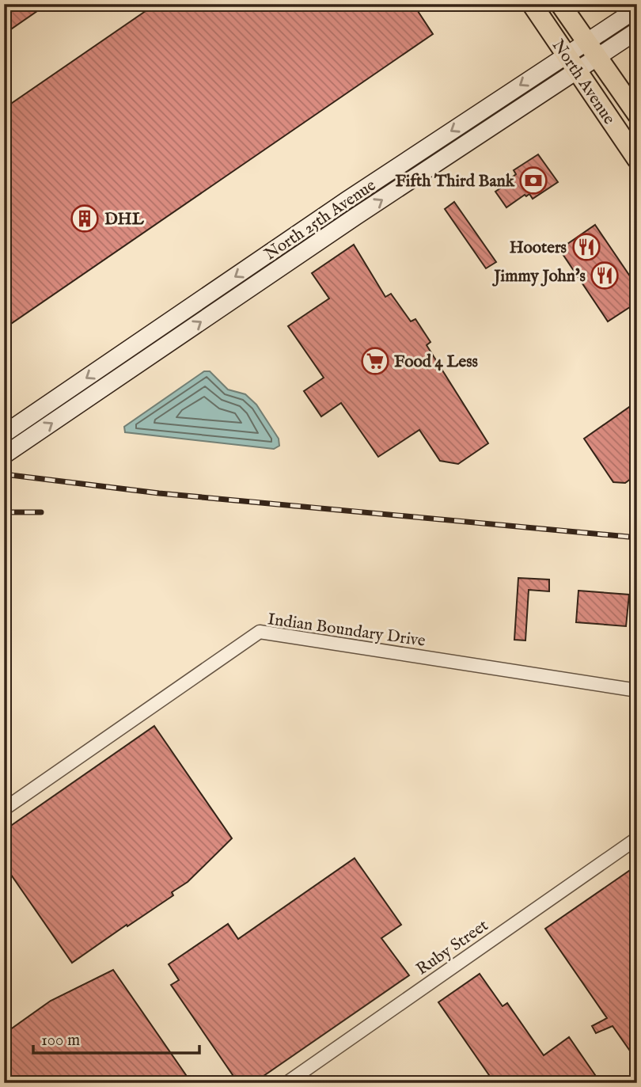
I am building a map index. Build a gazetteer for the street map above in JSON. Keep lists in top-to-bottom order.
{
  "streets": {
    "main road": ["North Avenue", "North 25th Avenue"],
    "street": ["Indian Boundary Drive", "Ruby Street"]
  },
  "crossings": [
    ["North Avenue", "North 25th Avenue"]
  ],
  "places": {
    "bank": ["Fifth Third Bank"],
    "building": ["DHL"],
    "restaurant": ["Hooters", "Jimmy John's"],
    "supermarket": ["Food 4 Less"]
  },
  "scale_bar": "100 m"
}
